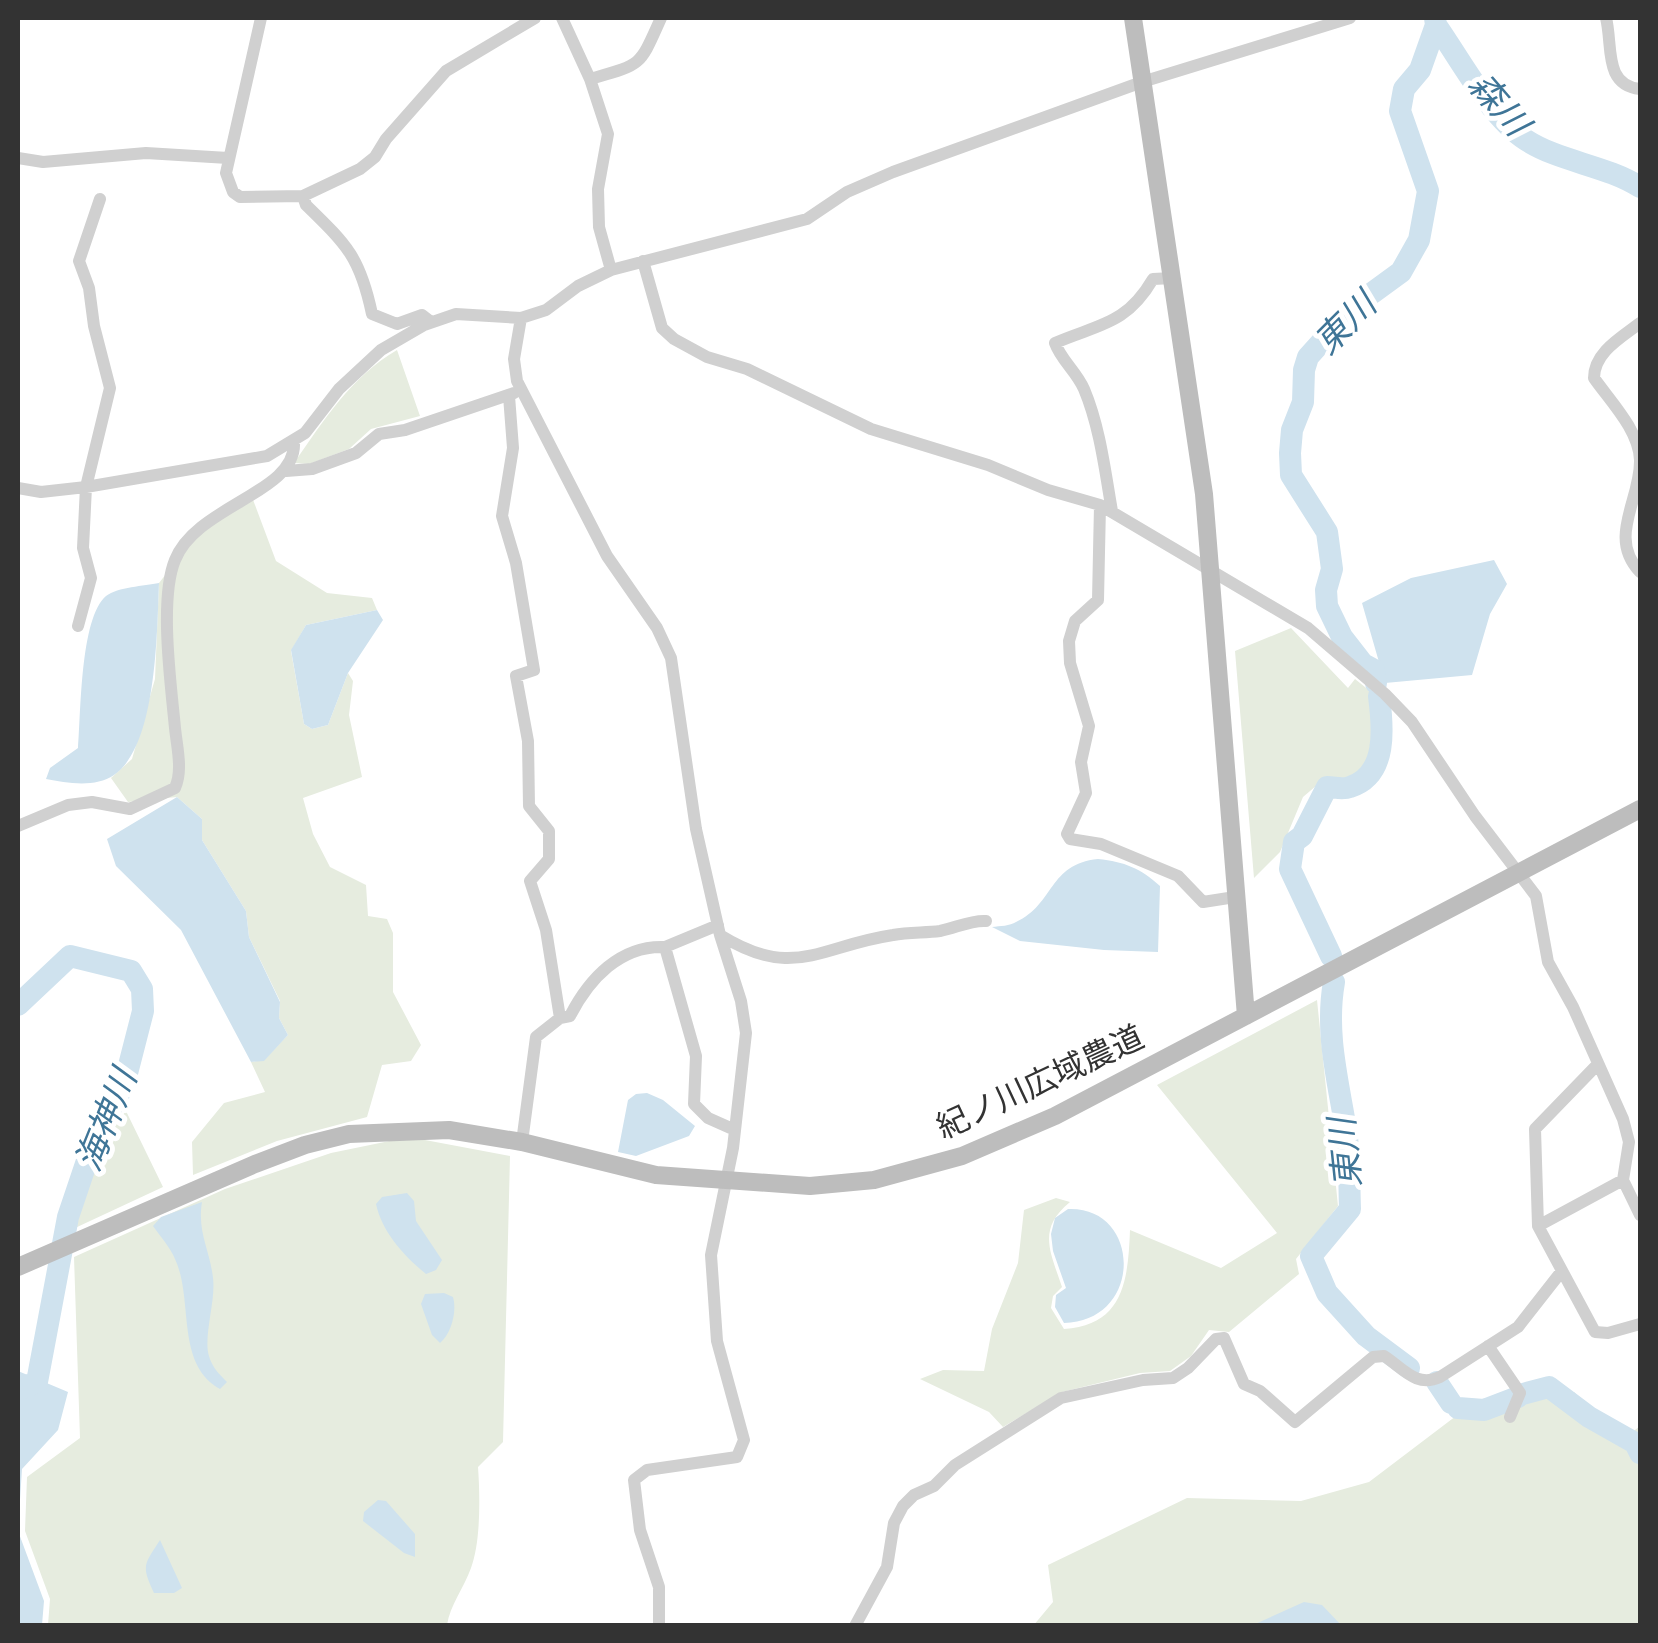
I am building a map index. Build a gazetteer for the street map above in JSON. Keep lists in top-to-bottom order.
{
  "streets": {
    "street": ["紀ノ川広域農道"]
  },
  "water": ["森川", "東川", "海神川"]
}
